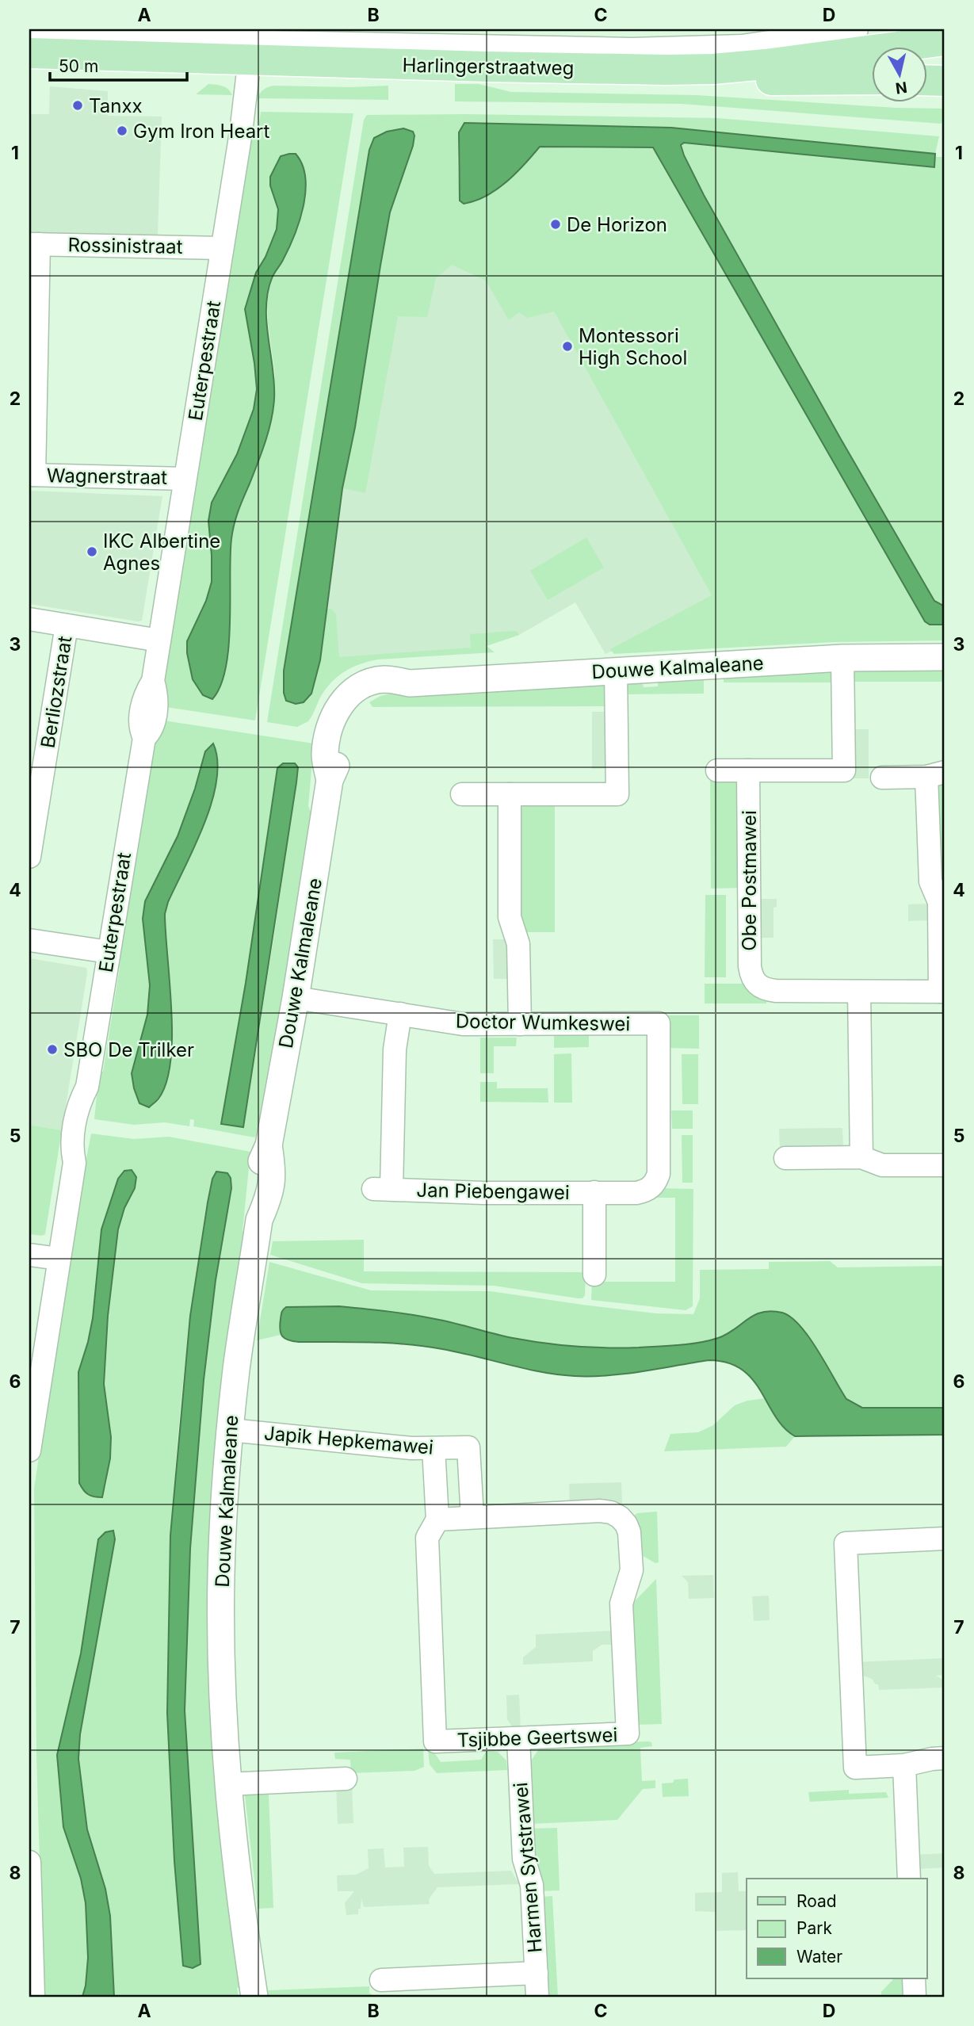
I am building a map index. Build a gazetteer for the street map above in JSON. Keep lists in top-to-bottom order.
{
  "streets": {
    "main road": ["Harlingerstraatweg"],
    "street": [
      "Rossinistraat",
      "Euterpestraat",
      "Wagnerstraat",
      "Douwe Kalmaleane",
      "Berliozstraat",
      "Obe Postmawei",
      "Doctor Wumkeswei",
      "Jan Piebengawei",
      "Japik Hepkemawei",
      "Tsjibbe Geertswei",
      "Harmen Sytstrawei"
    ]
  },
  "crossings": [
    ["Harlingerstraatweg", "Euterpestraat"],
    ["Rossinistraat", "Euterpestraat"],
    ["Euterpestraat", "Wagnerstraat"],
    ["Douwe Kalmaleane", "Doctor Wumkeswei"],
    ["Douwe Kalmaleane", "Japik Hepkemawei"],
    ["Doctor Wumkeswei", "Jan Piebengawei"],
    ["Japik Hepkemawei", "Tsjibbe Geertswei"],
    ["Tsjibbe Geertswei", "Harmen Sytstrawei"]
  ],
  "places": [
    "Tanxx",
    "Gym Iron Heart",
    "De Horizon",
    "Montessori High School",
    "IKC Albertine Agnes",
    "SBO De Trilker"
  ],
  "legend": ["Road", "Park", "Water"],
  "scale_bar": "50 m",
  "north": "bottom",
  "grid": {
    "columns": [
      "A",
      "B",
      "C",
      "D"
    ],
    "rows": [
      "1",
      "2",
      "3",
      "4",
      "5",
      "6",
      "7",
      "8"
    ]
  }
}
